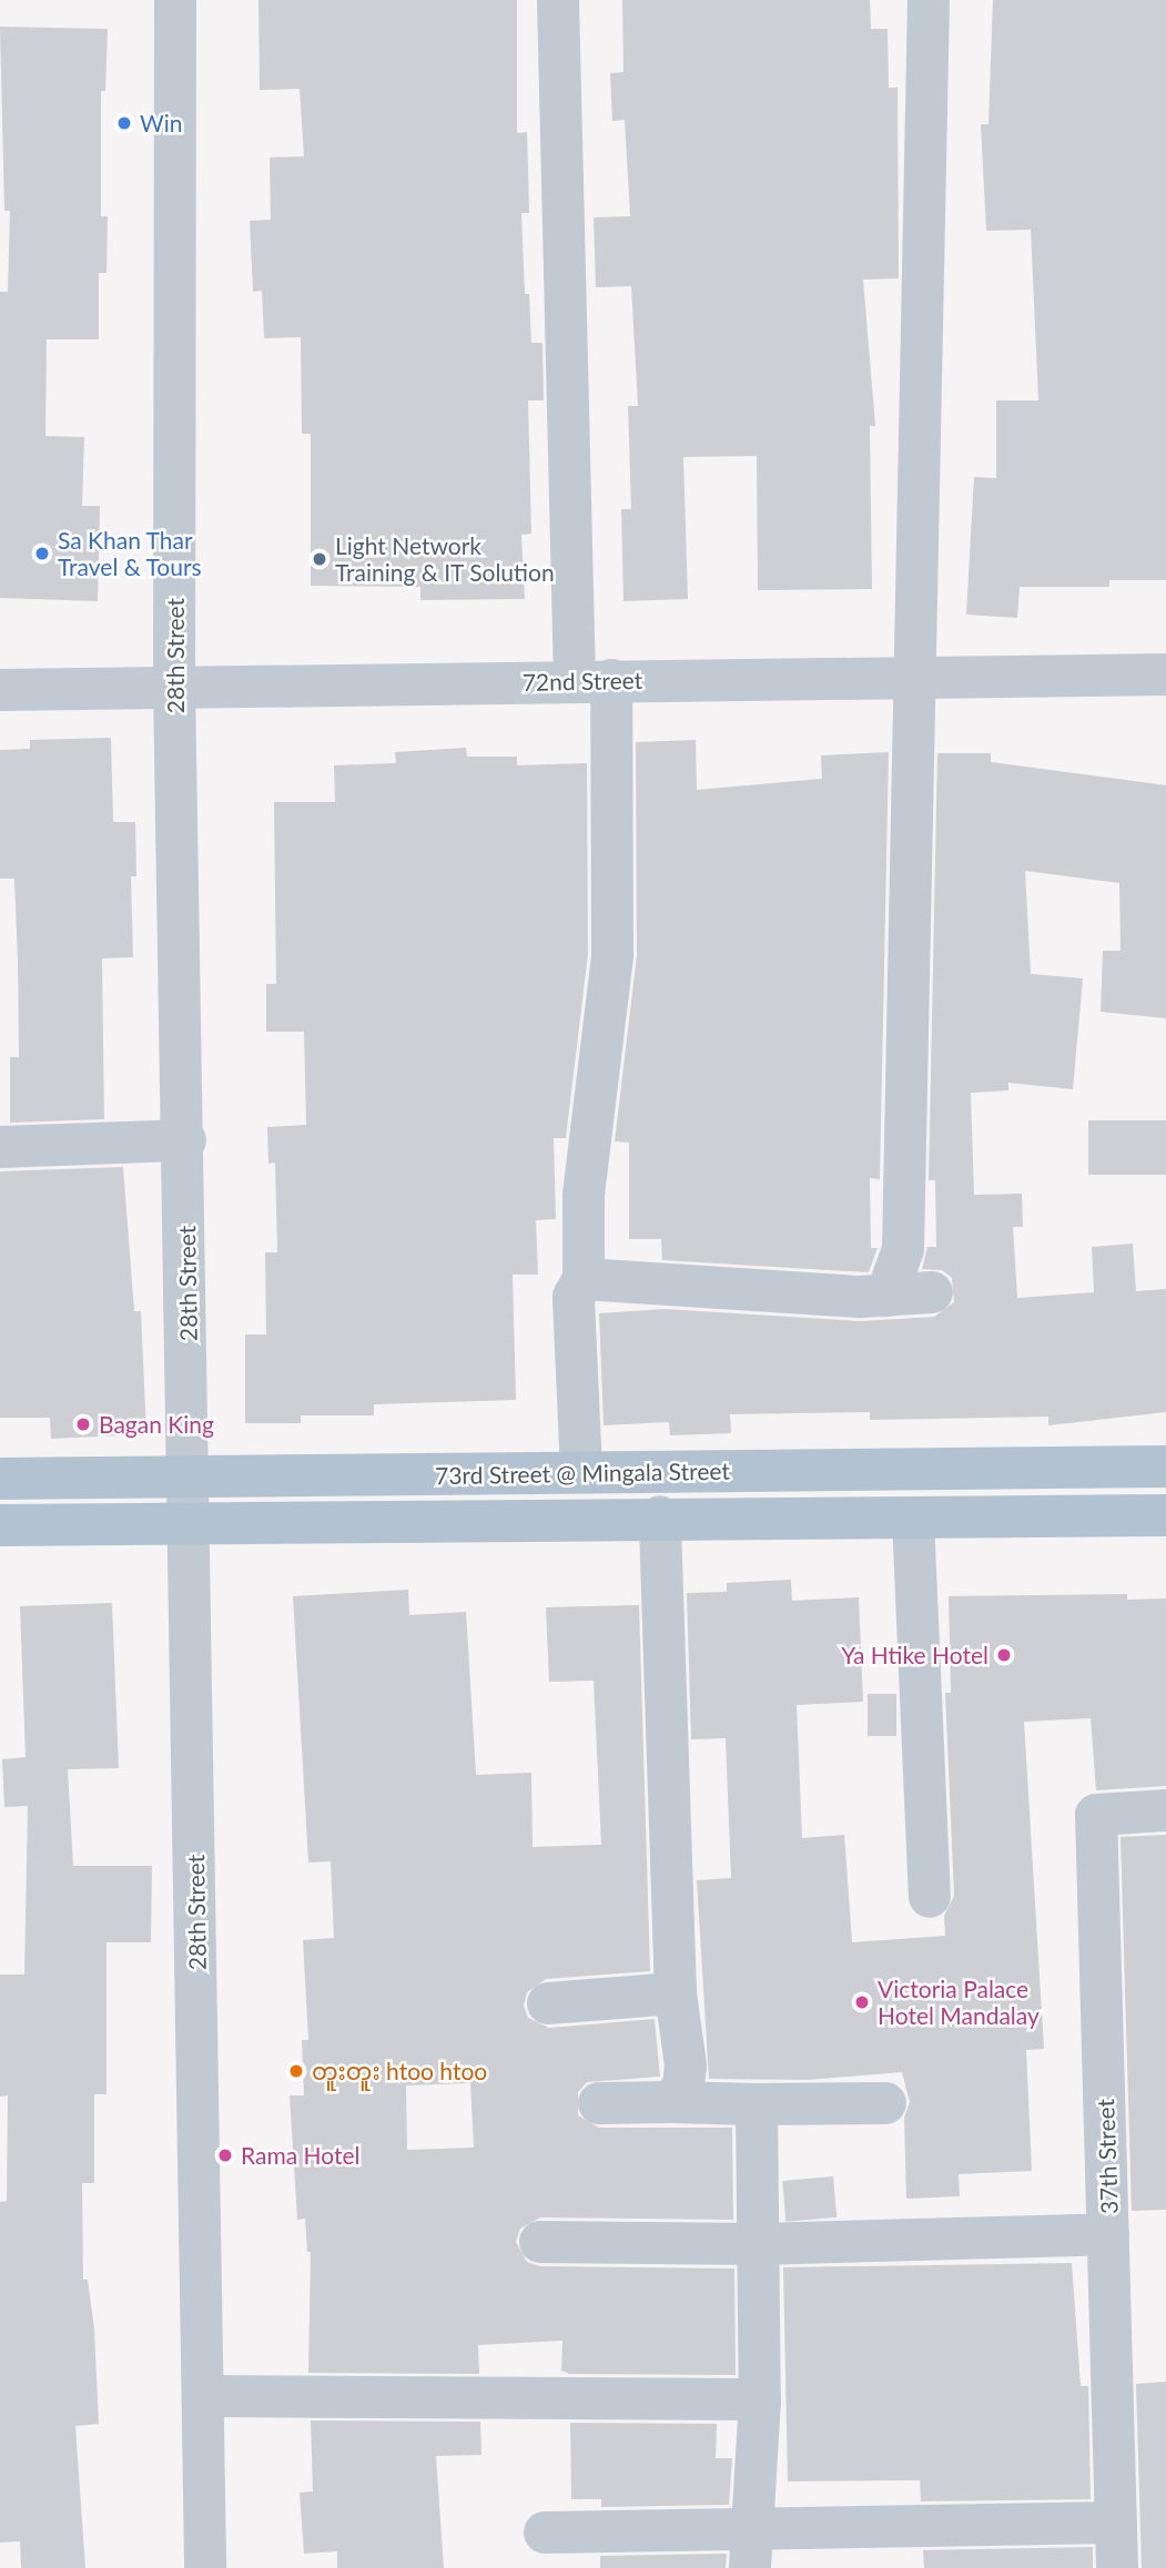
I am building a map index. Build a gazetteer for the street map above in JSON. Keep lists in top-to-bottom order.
{
  "streets": {
    "main road": ["73rd Street @ Mingala Street"],
    "street": ["28th Street", "72nd Street", "37th Street"]
  },
  "crossings": [
    ["28th Street", "72nd Street"],
    ["28th Street", "73rd Street @ Mingala Street"]
  ],
  "places": [
    "Win",
    "Sa Khan Thar Travel & Tours",
    "Light Network Training & IT Solution",
    "Bagan King",
    "Ya Htike Hotel",
    "Victoria Palace Hotel Mandalay",
    "တူးတူး htoo htoo",
    "Rama Hotel"
  ]
}
